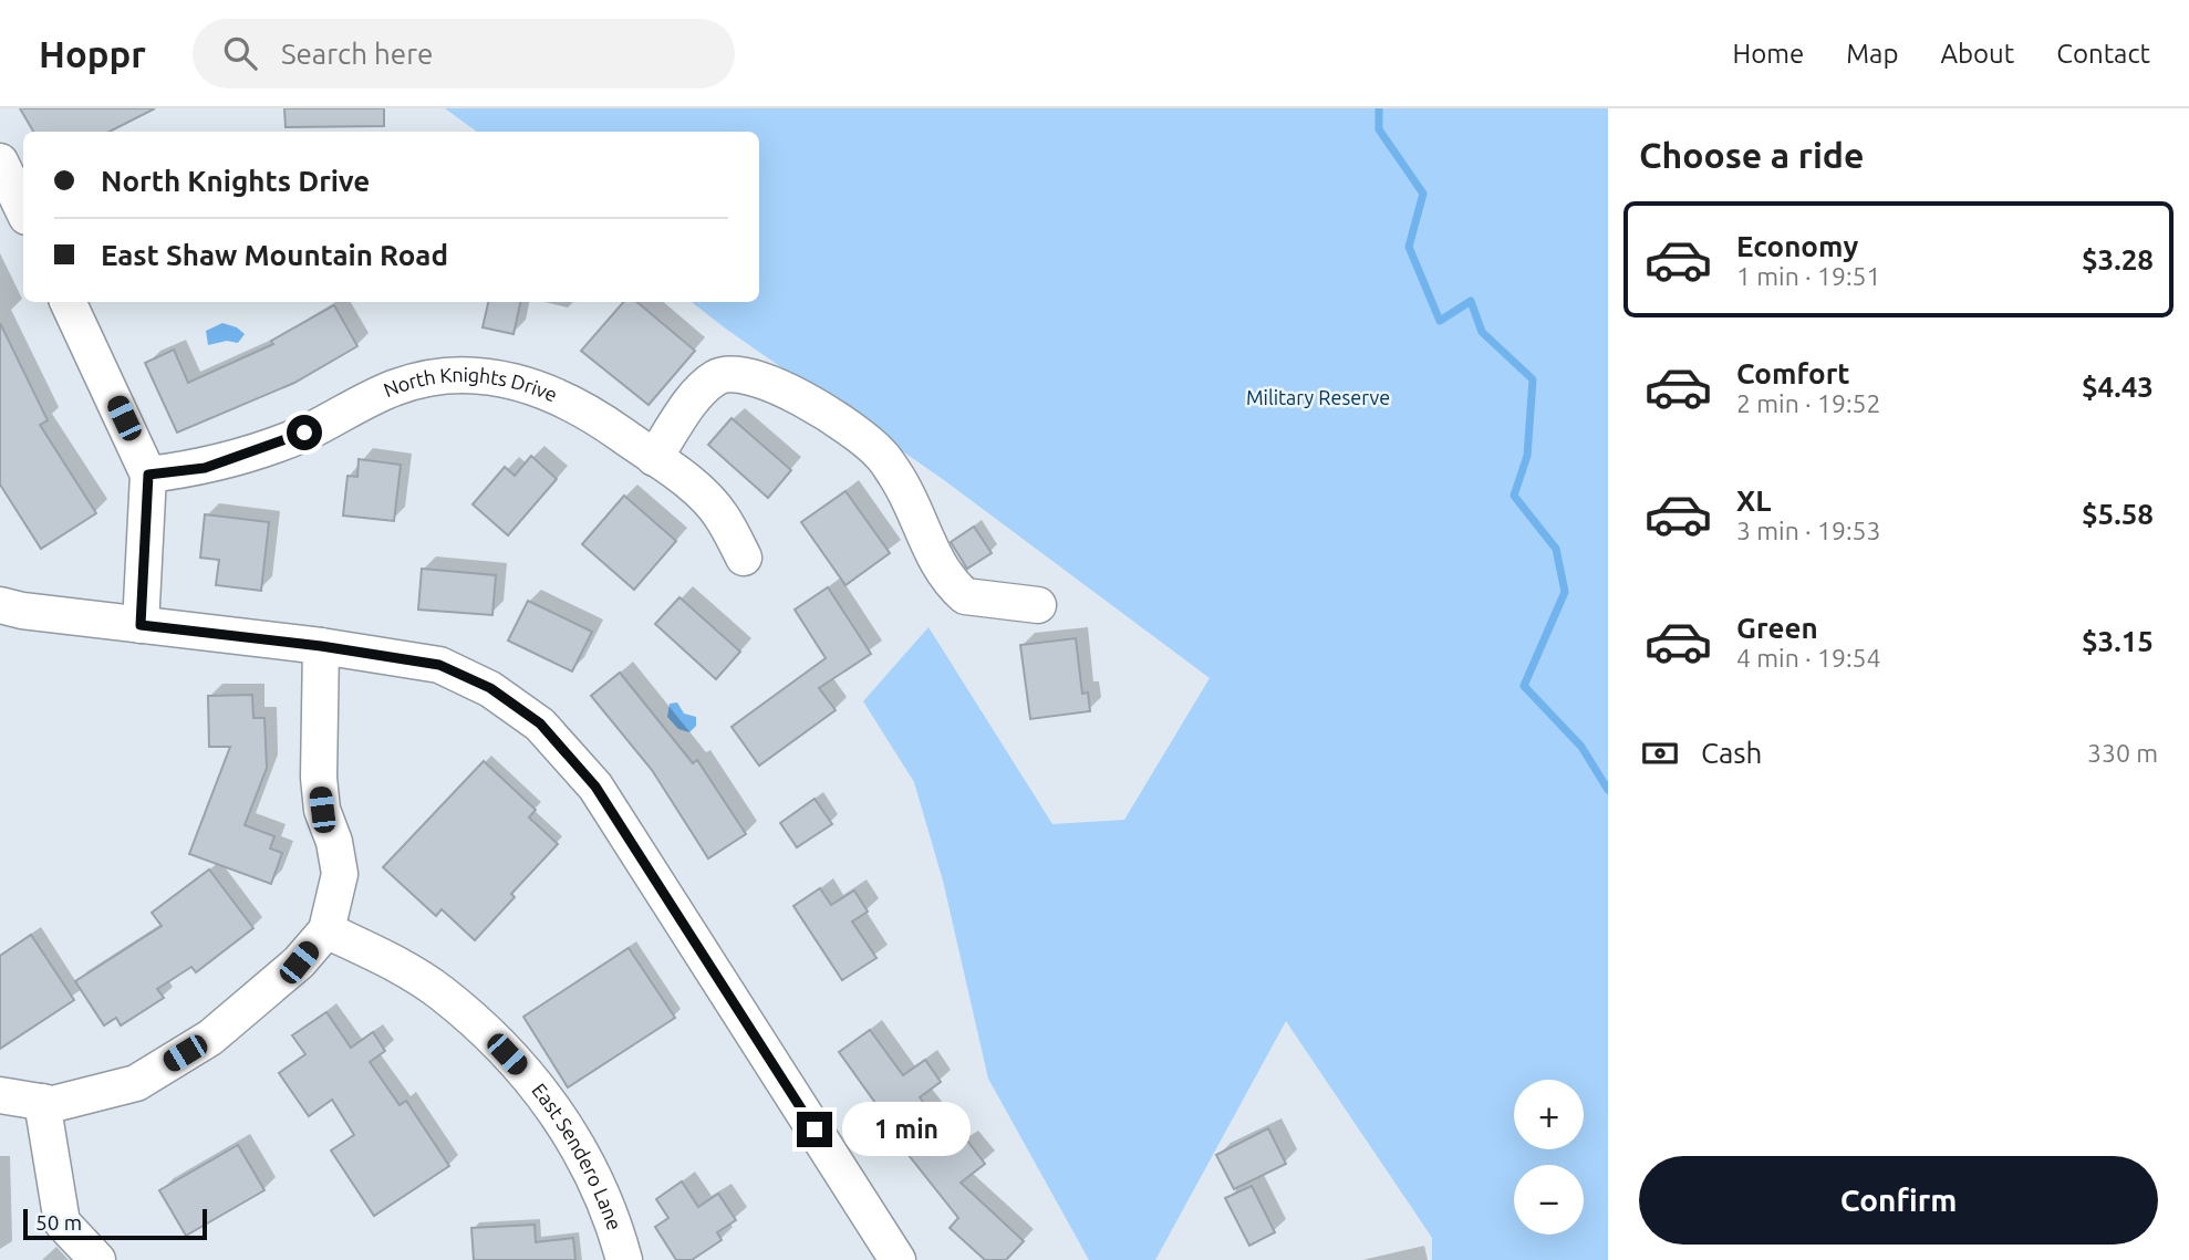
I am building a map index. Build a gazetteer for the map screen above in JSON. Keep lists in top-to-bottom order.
{
  "streets": {
    "street": ["North Knights Drive", "East Sendero Lane"]
  },
  "parks": ["Military Reserve"],
  "scale_bar": "50 m",
  "page": {
    "header": "Hoppr",
    "search": "Search here",
    "nav": [
      "Home",
      "Map",
      "About",
      "Contact"
    ],
    "heading": "Choose a ride",
    "banner": ["North Knights Drive", "East Shaw Mountain Road"],
    "list": [
      {
        "name": "Economy",
        "note": "1 min · 19:51",
        "value": "$3.28"
      },
      {
        "name": "Comfort",
        "note": "2 min · 19:52",
        "value": "$4.43"
      },
      {
        "name": "XL",
        "note": "3 min · 19:53",
        "value": "$5.58"
      },
      {
        "name": "Green",
        "note": "4 min · 19:54",
        "value": "$3.15"
      }
    ],
    "pay": ["Cash", "330 m"],
    "map_buttons": ["+", "−"],
    "bubble": "1 min",
    "buttons": "Confirm",
    "scale": "50 m"
  }
}
